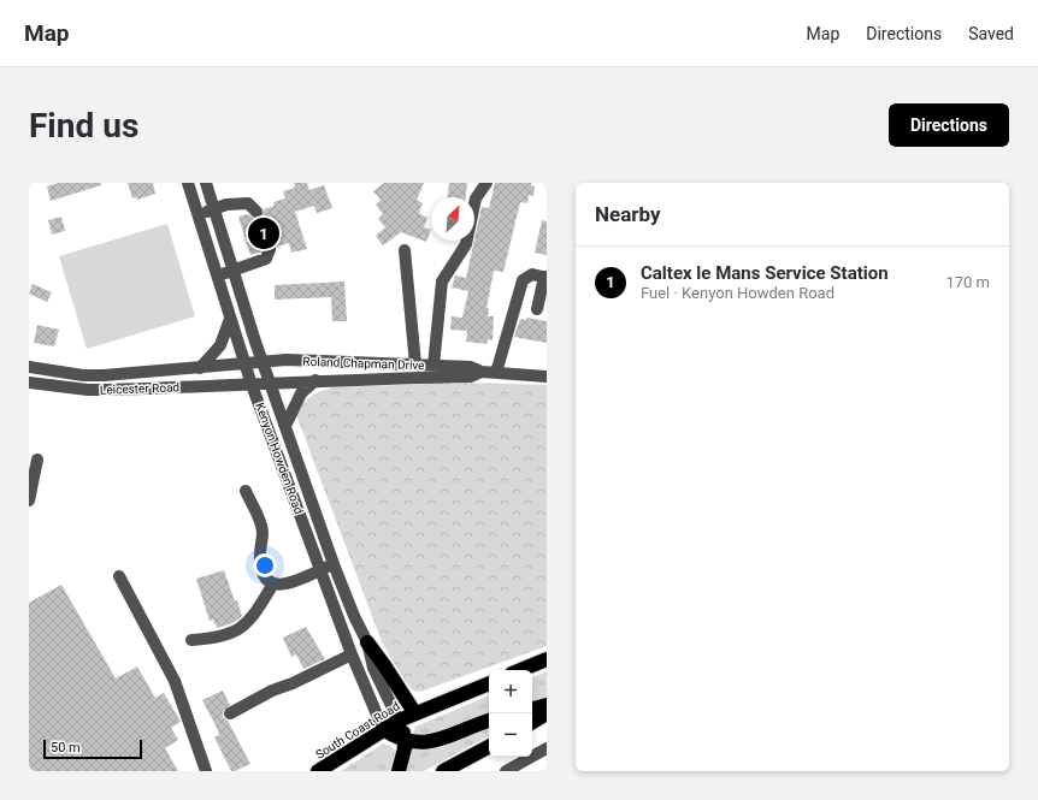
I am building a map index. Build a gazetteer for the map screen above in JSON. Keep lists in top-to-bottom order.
{
  "streets": {
    "highway": ["South Coast Road"],
    "street": ["Roland Chapman Drive", "Leicester Road", "Kenyon Howden Road"]
  },
  "crossings": [
    ["Roland Chapman Drive", "Leicester Road"],
    ["Roland Chapman Drive", "Kenyon Howden Road"],
    ["Leicester Road", "Kenyon Howden Road"],
    ["Kenyon Howden Road", "South Coast Road"]
  ],
  "scale_bar": "50 m",
  "north": "top right",
  "page": {
    "header": "Map",
    "nav": ["Map", "Directions", "Saved"],
    "buttons": "Directions",
    "title": "Find us",
    "heading": "Nearby",
    "pins": "1",
    "list": [
      {
        "mark": "1",
        "name": "Caltex le Mans Service Station",
        "note": "Fuel · Kenyon Howden Road",
        "value": "170 m"
      }
    ],
    "map_buttons": ["+", "−"],
    "scale": "50 m"
  }
}
